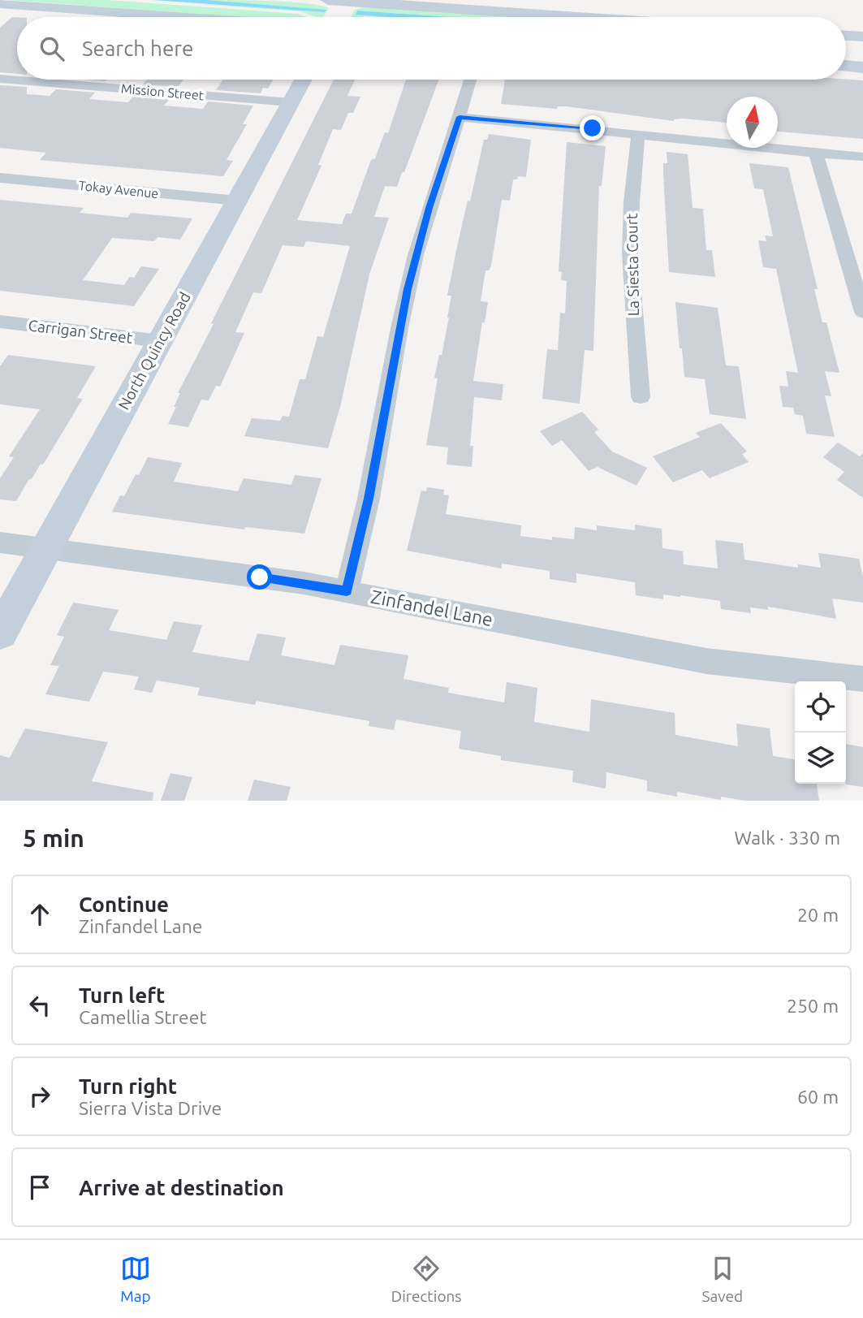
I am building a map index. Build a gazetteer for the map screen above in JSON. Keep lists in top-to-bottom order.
{
  "streets": {
    "main road": ["North Quincy Road"],
    "street": [
      "Mission Street",
      "Tokay Avenue",
      "La Siesta Court",
      "Carrigan Street",
      "Zinfandel Lane"
    ]
  },
  "crossings": [
    ["Mission Street", "North Quincy Road"],
    ["Tokay Avenue", "North Quincy Road"],
    ["Carrigan Street", "North Quincy Road"],
    ["North Quincy Road", "Zinfandel Lane"]
  ],
  "north": "top",
  "page": {
    "search": "Search here",
    "heading": ["5 min", "Walk · 330 m"],
    "list": [
      ["Continue", "Zinfandel Lane", "20 m"],
      ["Turn left", "Camellia Street", "250 m"],
      ["Turn right", "Sierra Vista Drive", "60 m"],
      "Arrive at destination"
    ],
    "nav": ["Map", "Directions", "Saved"]
  }
}
